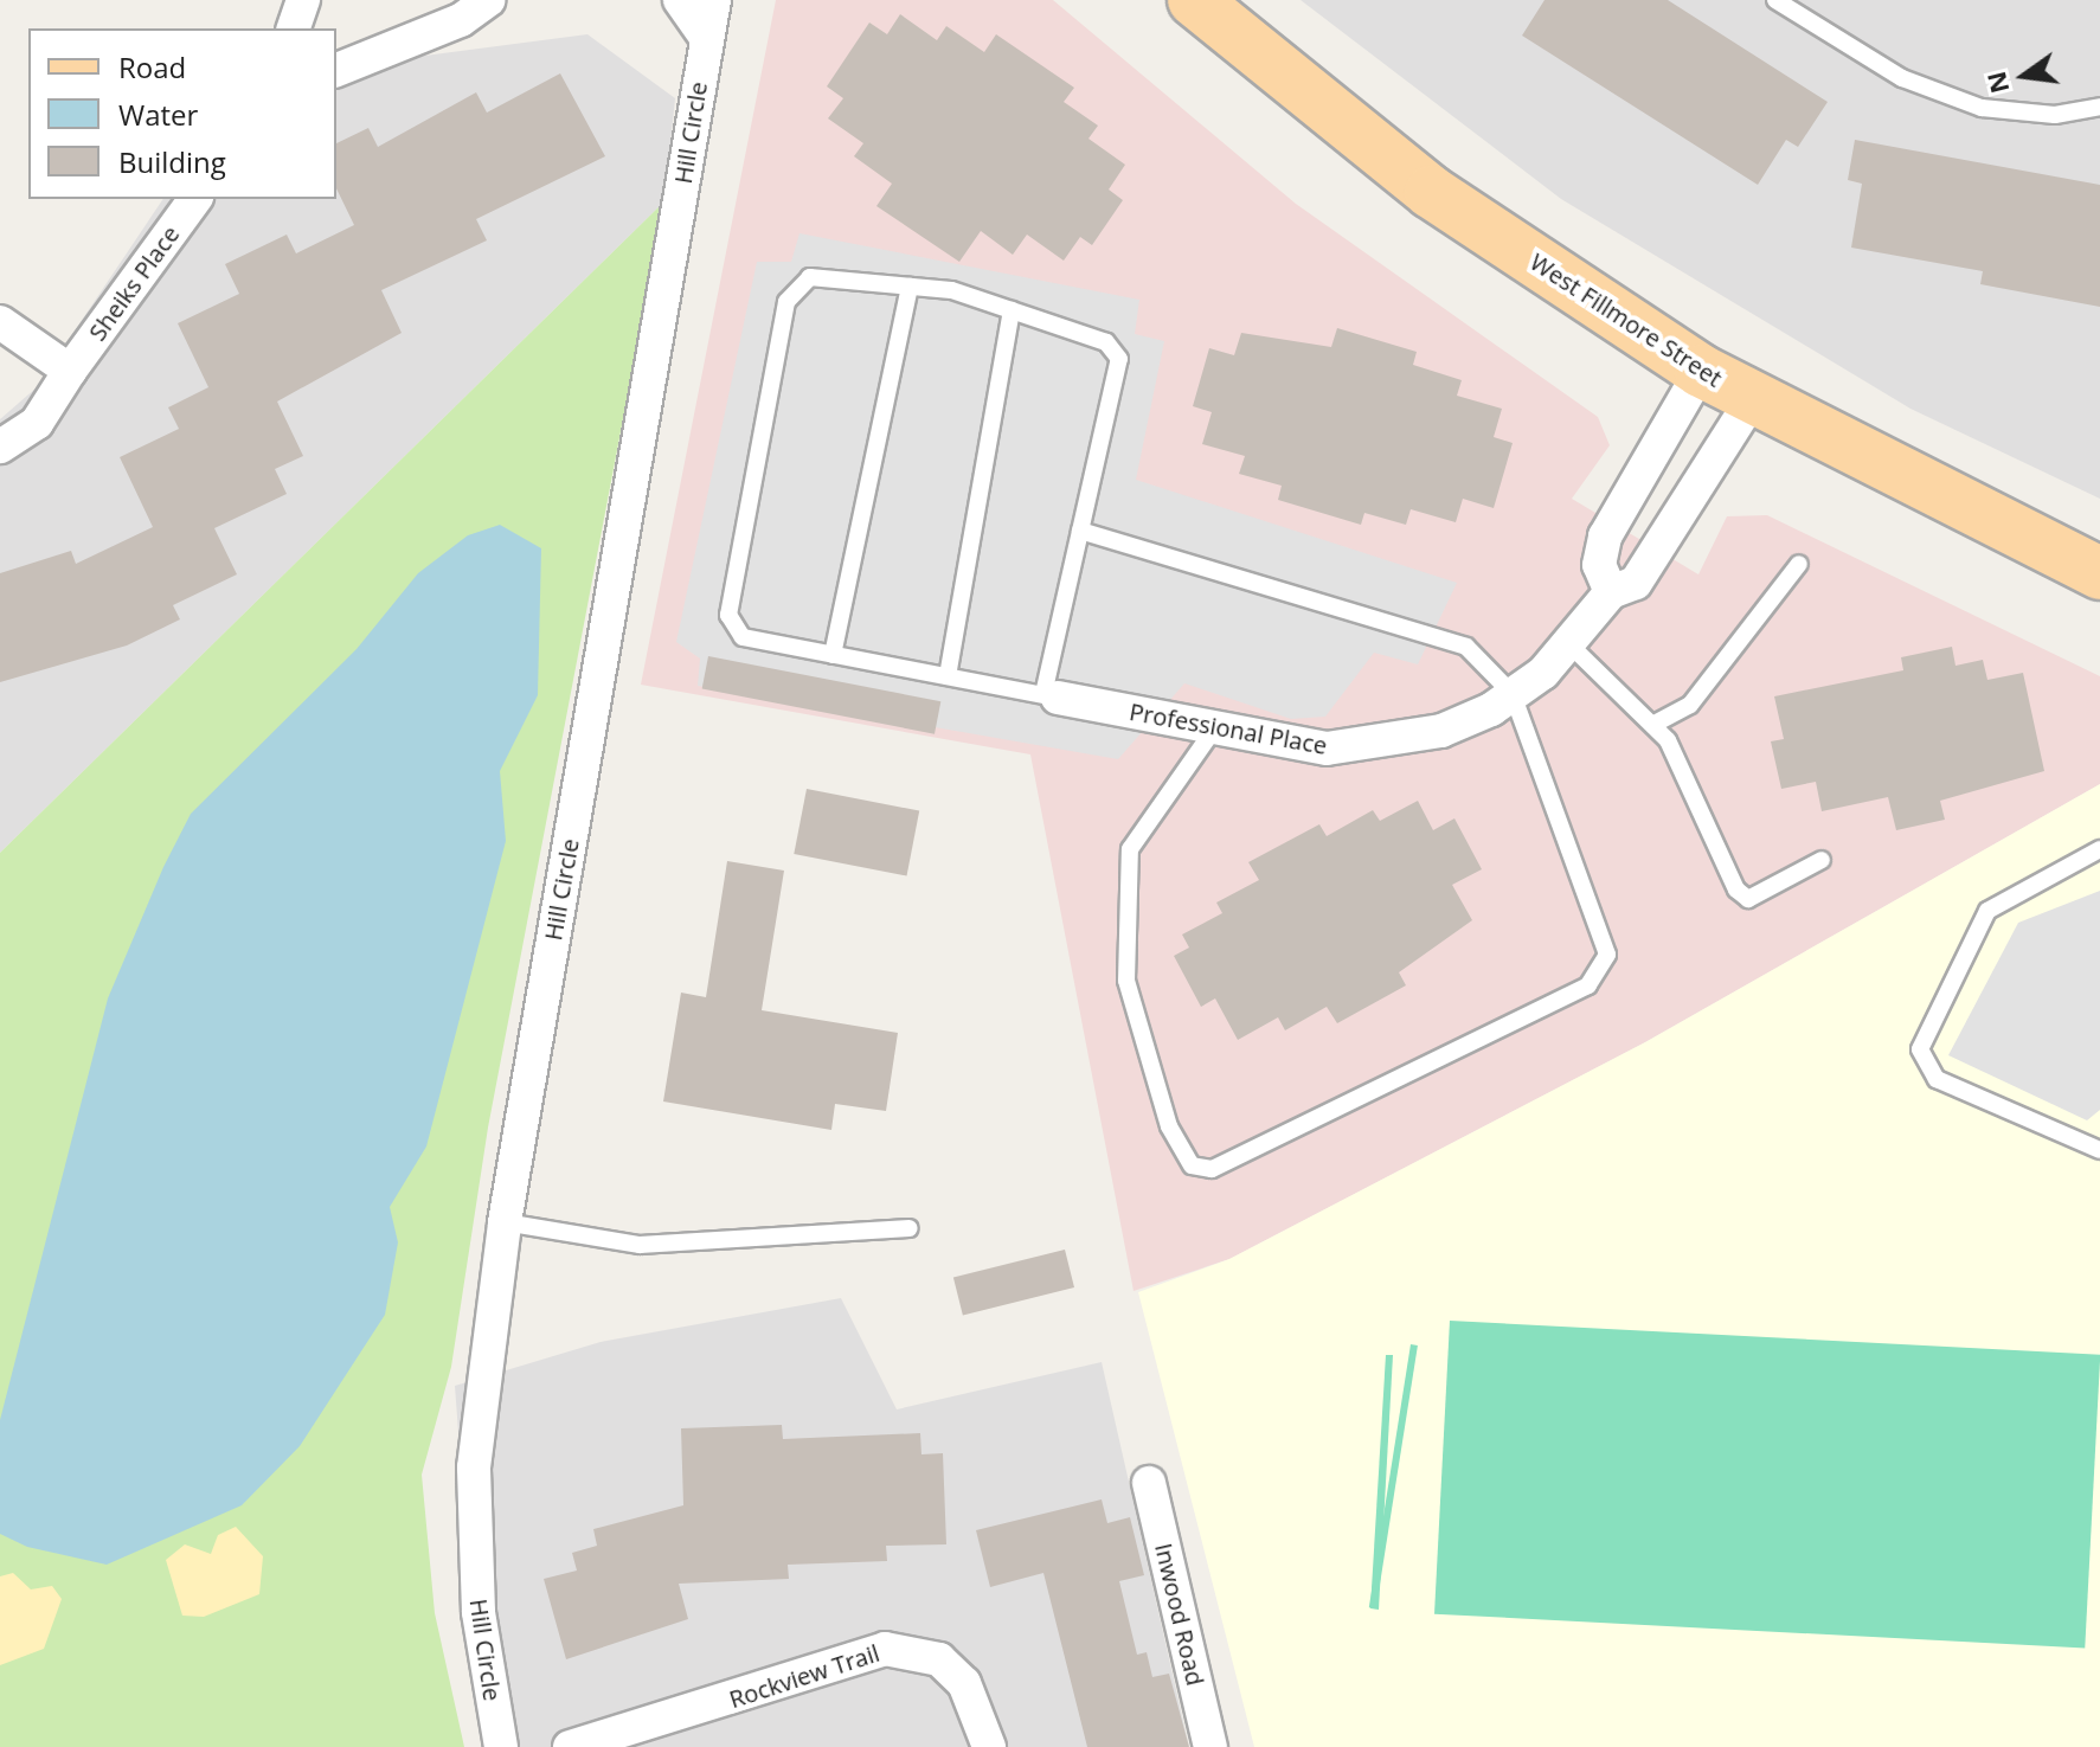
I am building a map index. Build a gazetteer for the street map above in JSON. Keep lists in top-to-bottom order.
{
  "streets": {
    "main road": ["West Fillmore Street"],
    "street": [
      "Hill Circle",
      "Sheiks Place",
      "Professional Place",
      "Inwood Road",
      "Rockview Trail"
    ]
  },
  "crossings": [
    ["West Fillmore Street", "Professional Place"]
  ],
  "legend": ["Road", "Water", "Building"],
  "north": "left"
}
